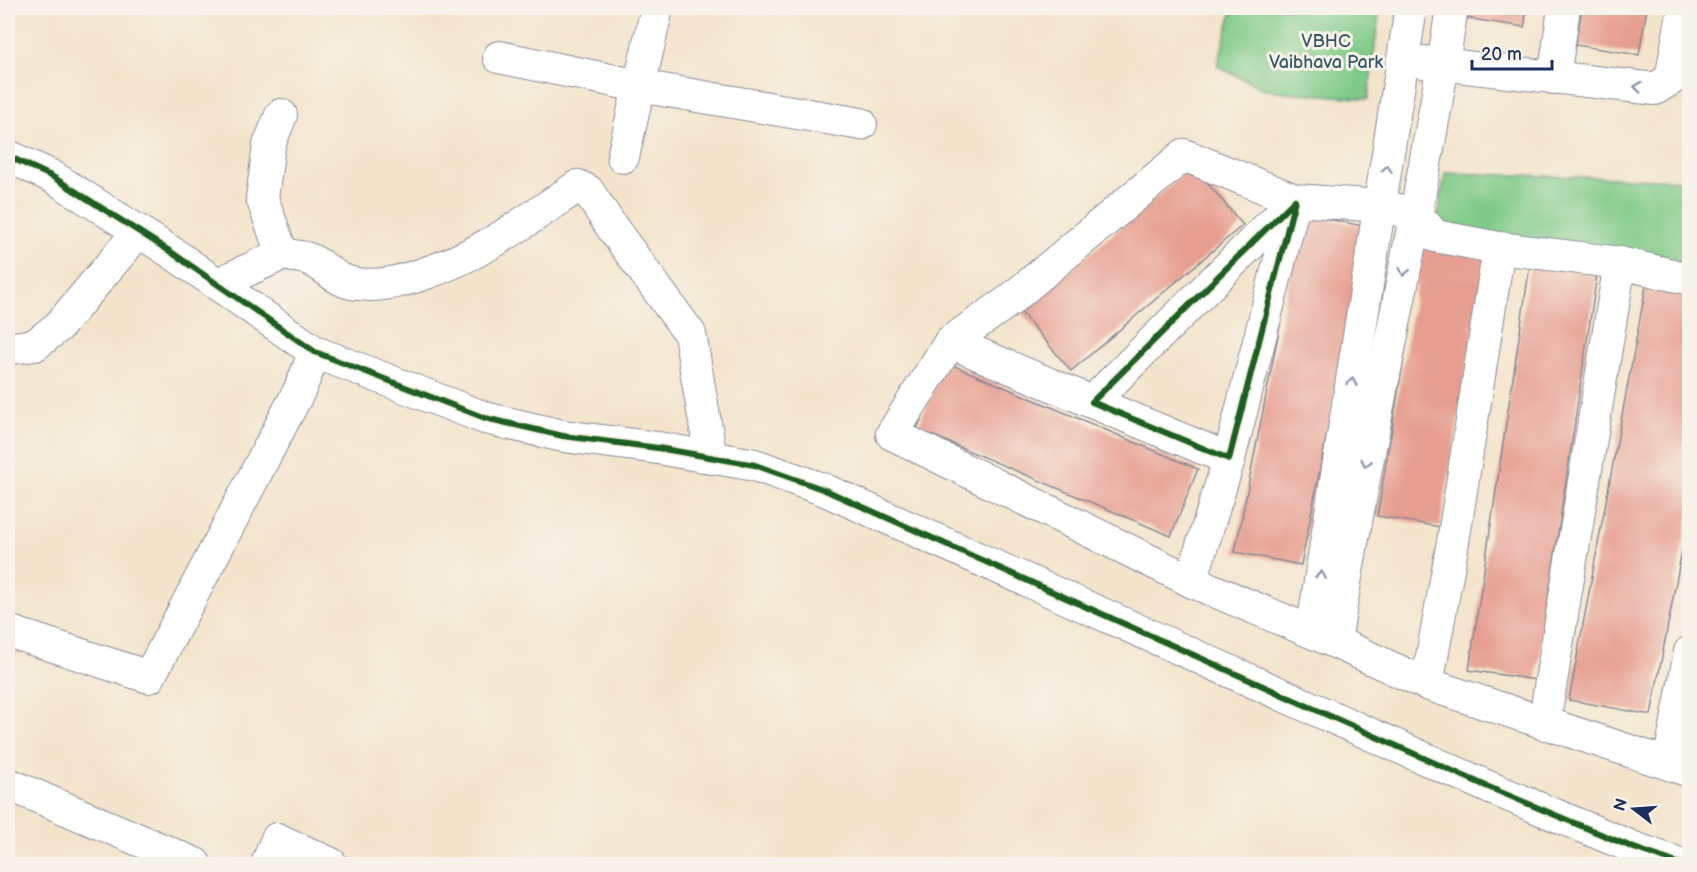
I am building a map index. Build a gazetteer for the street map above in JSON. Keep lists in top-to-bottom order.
{
  "parks": ["VBHC Vaibhava Park"],
  "scale_bar": "20 m",
  "north": "left"
}
